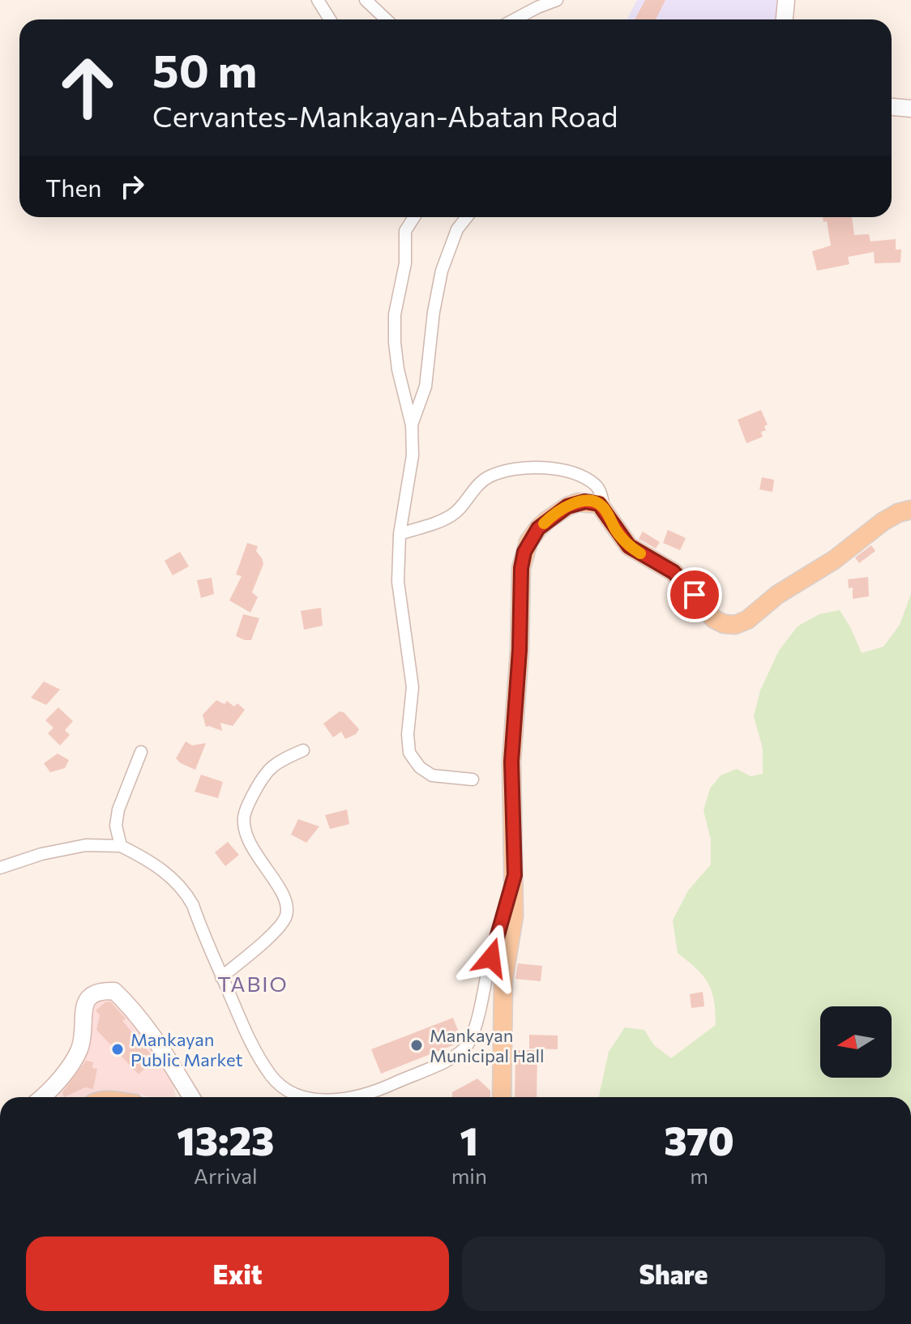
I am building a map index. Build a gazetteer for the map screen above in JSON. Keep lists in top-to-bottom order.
{
  "districts": ["TABIO"],
  "places": ["Mankayan Municipal Hall", "Mankayan Public Market"],
  "north": "left",
  "page": {
    "turn": ["50 m", "Cervantes-Mankayan-Abatan Road"],
    "then": "Then",
    "eta": [
      "13:23",
      "Arrival",
      "1",
      "min",
      "370",
      "m"
    ],
    "buttons": ["Exit", "Share"]
  }
}
